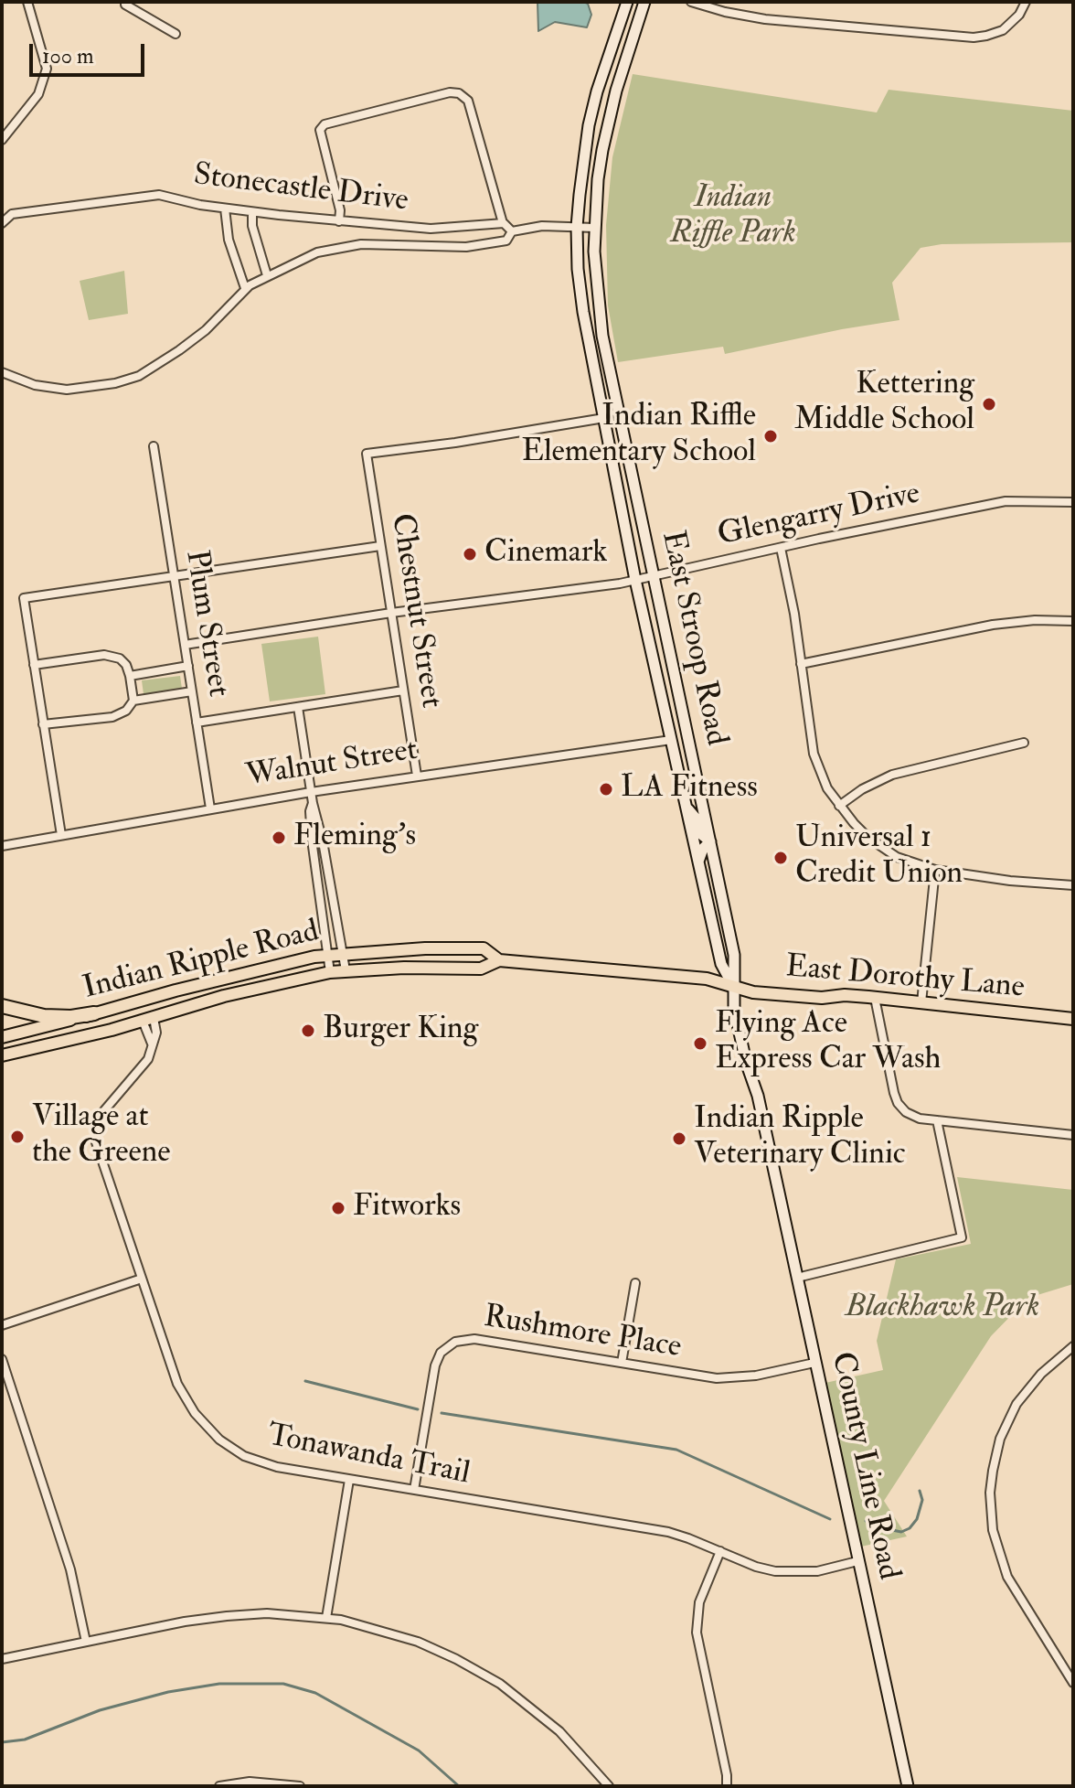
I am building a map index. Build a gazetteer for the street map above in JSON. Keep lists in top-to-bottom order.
{
  "streets": {
    "main road": [
      "East Stroop Road",
      "Indian Ripple Road",
      "East Dorothy Lane",
      "County Line Road"
    ],
    "street": [
      "Stonecastle Drive",
      "Glengarry Drive",
      "Chestnut Street",
      "Plum Street",
      "Walnut Street",
      "Rushmore Place",
      "Tonawanda Trail"
    ]
  },
  "crossings": [
    ["Glengarry Drive", "Chestnut Street"],
    ["Glengarry Drive", "Plum Street"],
    ["Glengarry Drive", "East Stroop Road"],
    ["Chestnut Street", "East Stroop Road"],
    ["Chestnut Street", "Walnut Street"],
    ["Plum Street", "Walnut Street"],
    ["East Stroop Road", "Walnut Street"],
    ["East Stroop Road", "Indian Ripple Road"],
    ["East Stroop Road", "East Dorothy Lane"],
    ["East Stroop Road", "County Line Road"],
    ["Indian Ripple Road", "East Dorothy Lane"],
    ["Indian Ripple Road", "Tonawanda Trail"],
    ["Indian Ripple Road", "County Line Road"],
    ["East Dorothy Lane", "County Line Road"],
    ["Rushmore Place", "Tonawanda Trail"],
    ["Rushmore Place", "County Line Road"],
    ["Tonawanda Trail", "County Line Road"]
  ],
  "parks": ["Indian Riffle Park", "Blackhawk Park"],
  "places": [
    "Kettering Middle School",
    "Indian Riffle Elementary School",
    "Cinemark",
    "LA Fitness",
    "Fleming's",
    "Universal 1 Credit Union",
    "Burger King",
    "Flying Ace Express Car Wash",
    "Village at the Greene",
    "Indian Ripple Veterinary Clinic",
    "Fitworks"
  ],
  "scale_bar": "100 m"
}
